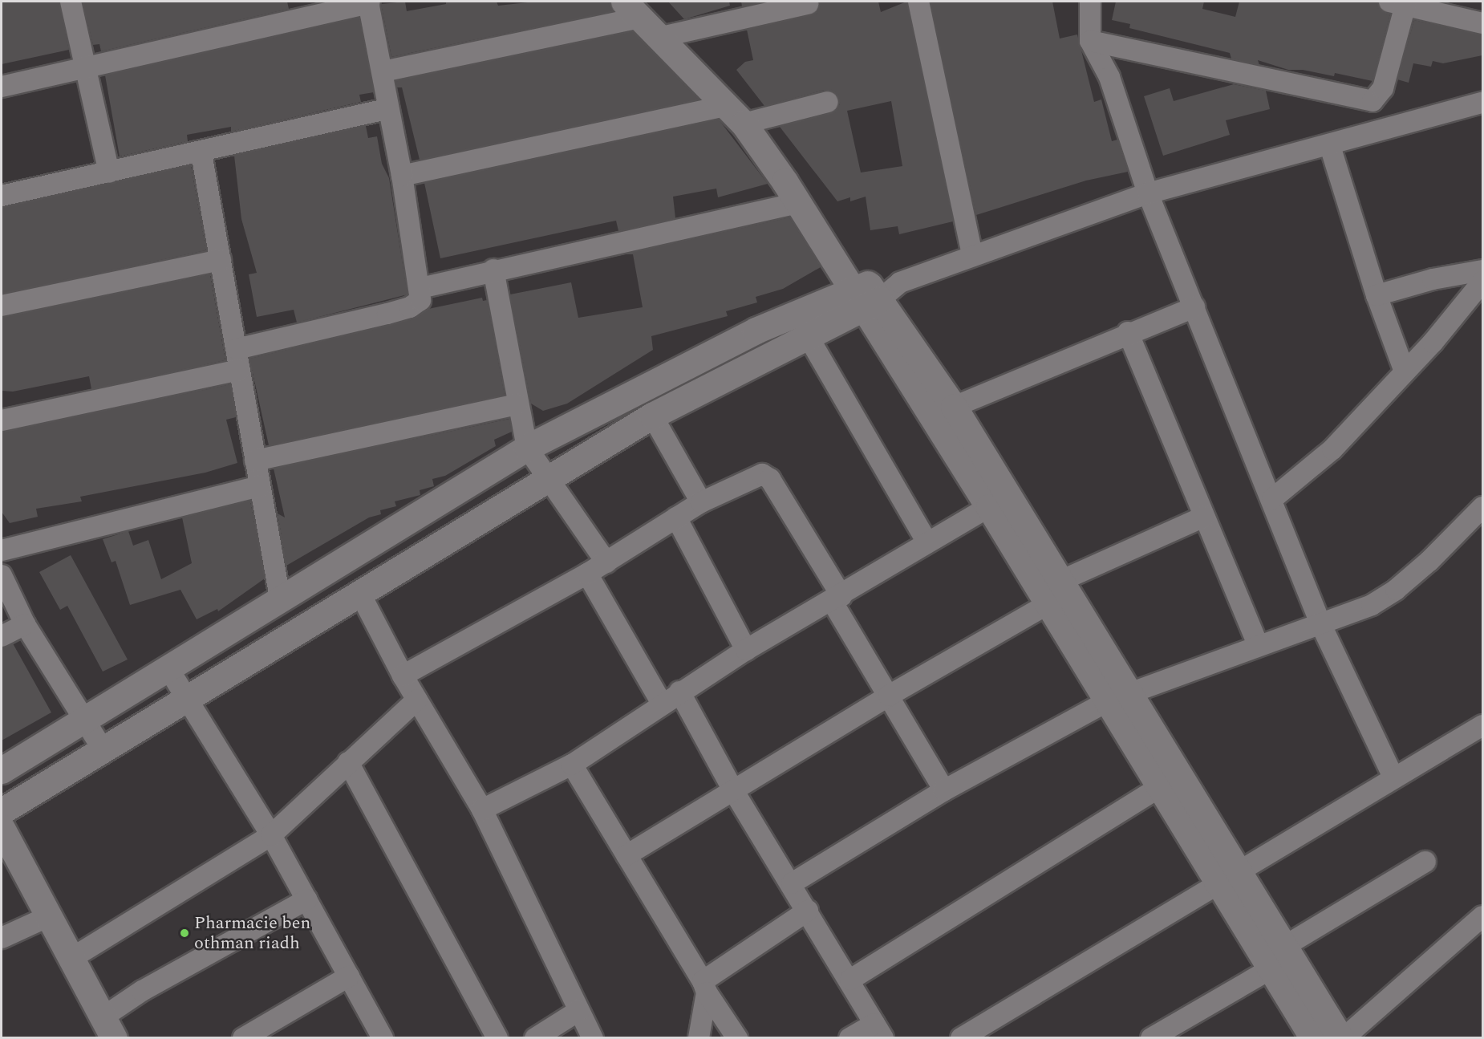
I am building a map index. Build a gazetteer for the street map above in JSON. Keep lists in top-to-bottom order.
{
  "places": ["Pharmacie ben othman riadh"]
}
